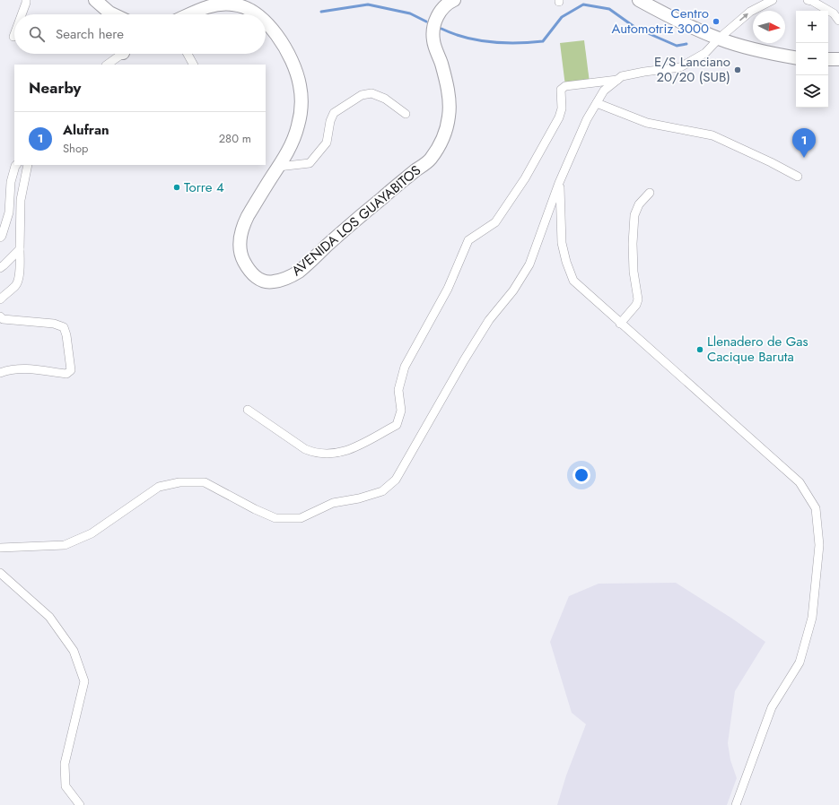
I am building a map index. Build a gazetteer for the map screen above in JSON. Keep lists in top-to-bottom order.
{
  "streets": {
    "main road": ["AVENIDA LOS GUAYABITOS"]
  },
  "places": [
    "Centro Automotriz 3000",
    "E/S Lanciano 20/20 (SUB)",
    "Torre 4",
    "Llenadero de Gas Cacique Baruta"
  ],
  "north": "right",
  "page": {
    "map_buttons": ["+", "−"],
    "search": "Search here",
    "heading": "Nearby",
    "list": [
      {
        "mark": "1",
        "name": "Alufran",
        "note": "Shop",
        "value": "280 m"
      }
    ],
    "pins": "1"
  }
}
